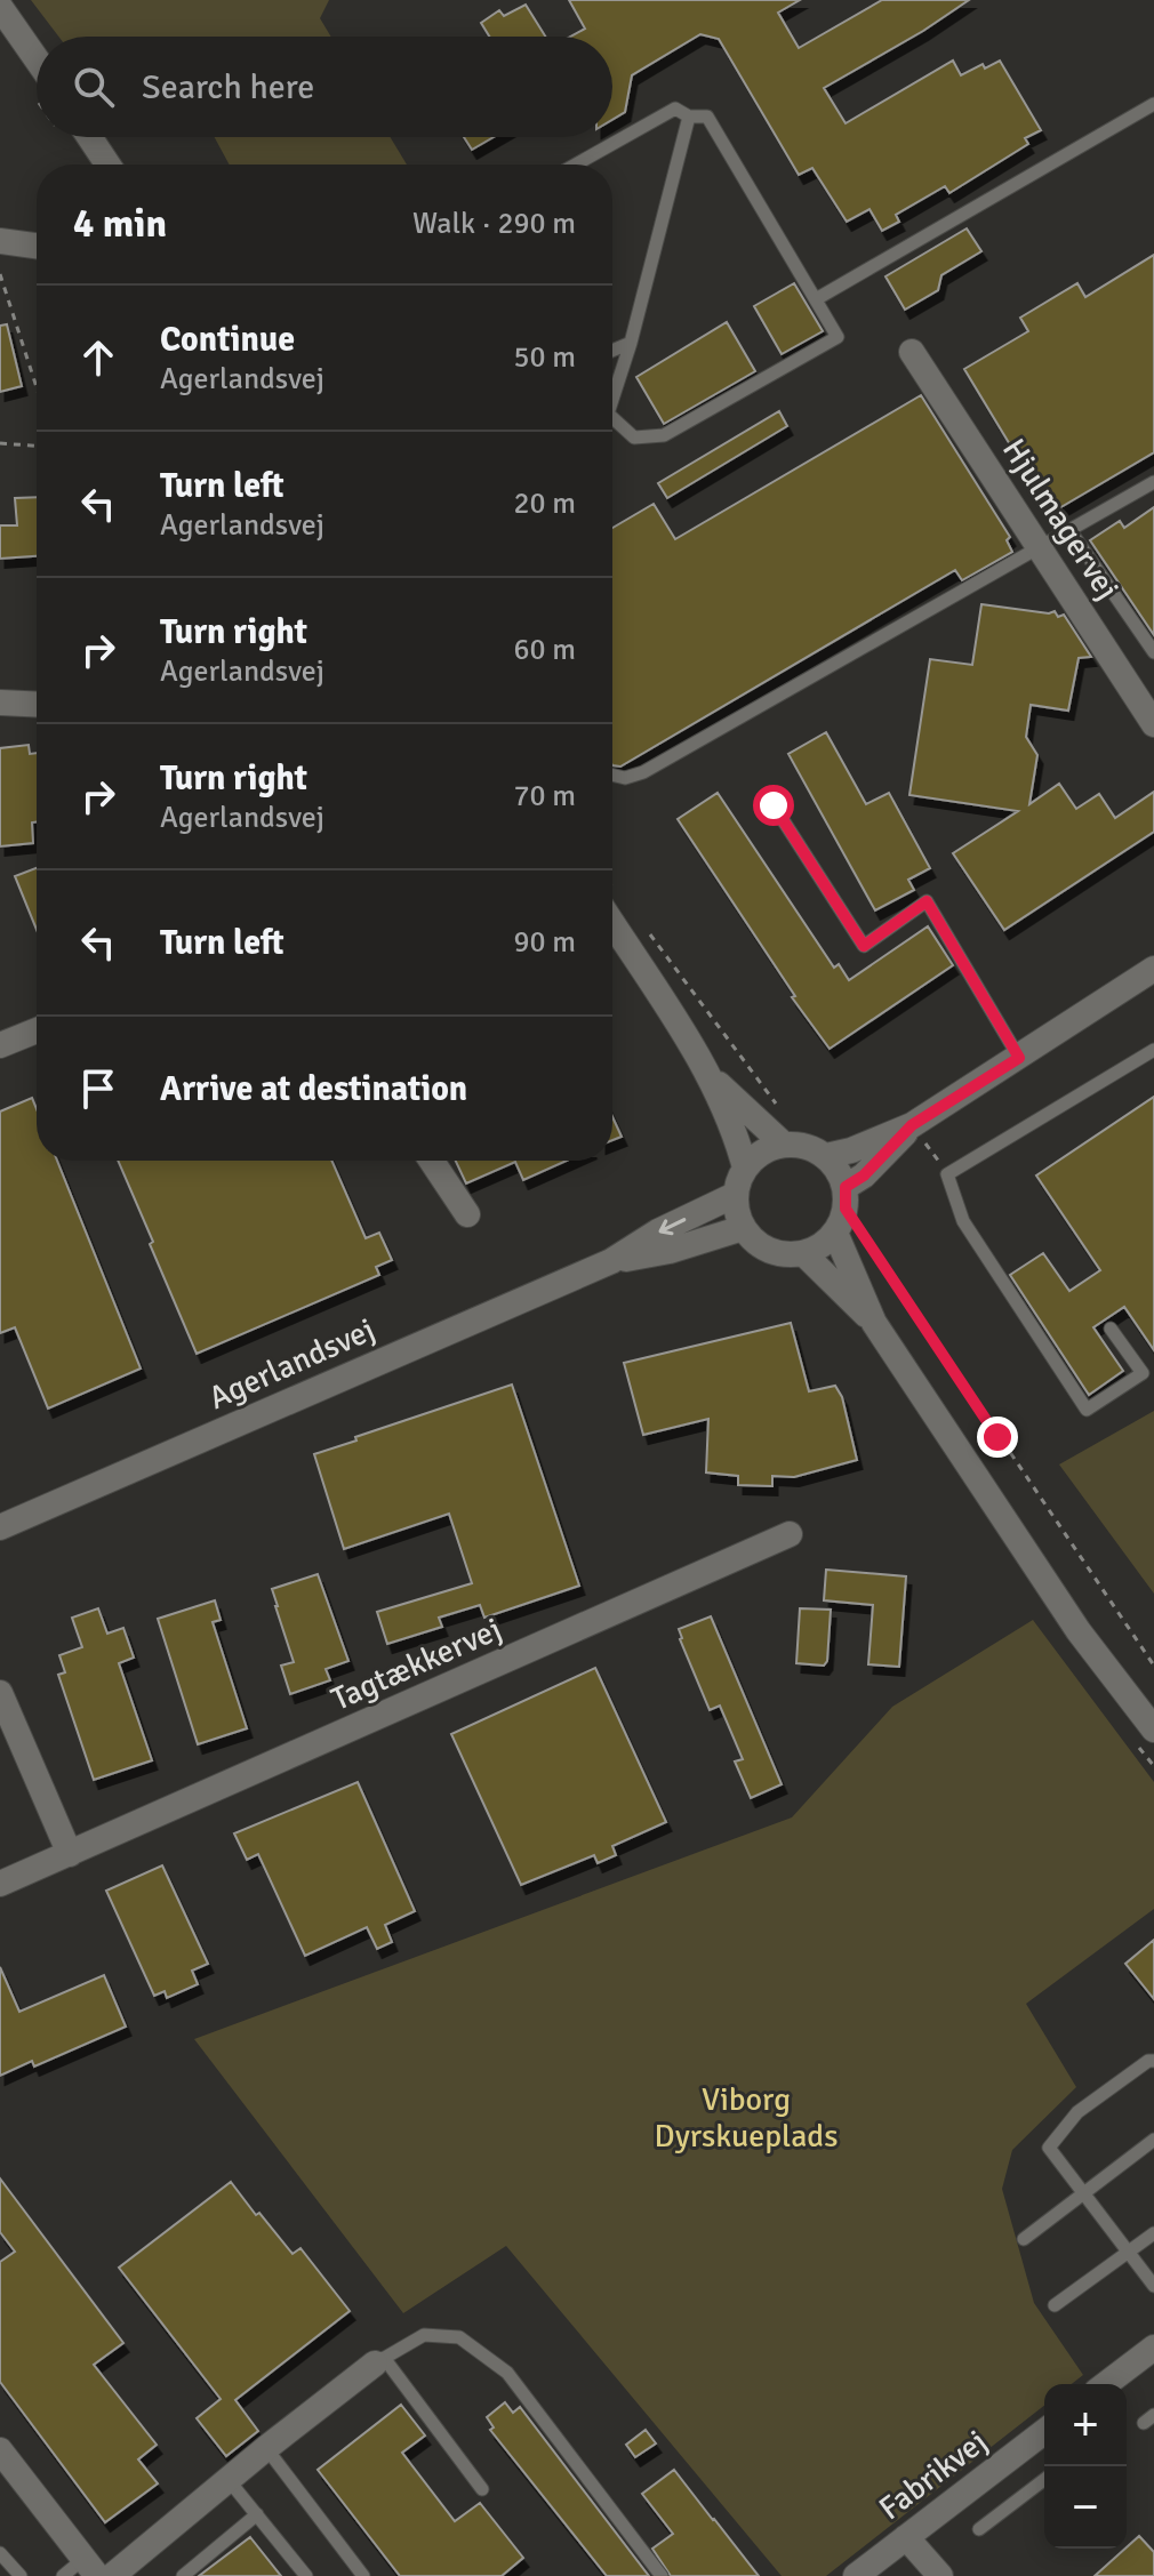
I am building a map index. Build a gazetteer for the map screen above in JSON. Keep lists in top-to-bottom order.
{
  "streets": {
    "street": [
      "Hjulmagervej",
      "Agerlandsvej",
      "Tagtækkervej",
      "Fabrikvej"
    ]
  },
  "parks": ["Viborg Dyrskueplads"],
  "page": {
    "search": "Search here",
    "heading": ["4 min", "Walk · 290 m"],
    "list": [
      ["Continue", "Agerlandsvej", "50 m"],
      ["Turn left", "Agerlandsvej", "20 m"],
      ["Turn right", "Agerlandsvej", "60 m"],
      ["Turn right", "Agerlandsvej", "70 m"],
      ["Turn left", "90 m"],
      "Arrive at destination"
    ],
    "map_buttons": ["+", "−"]
  }
}
